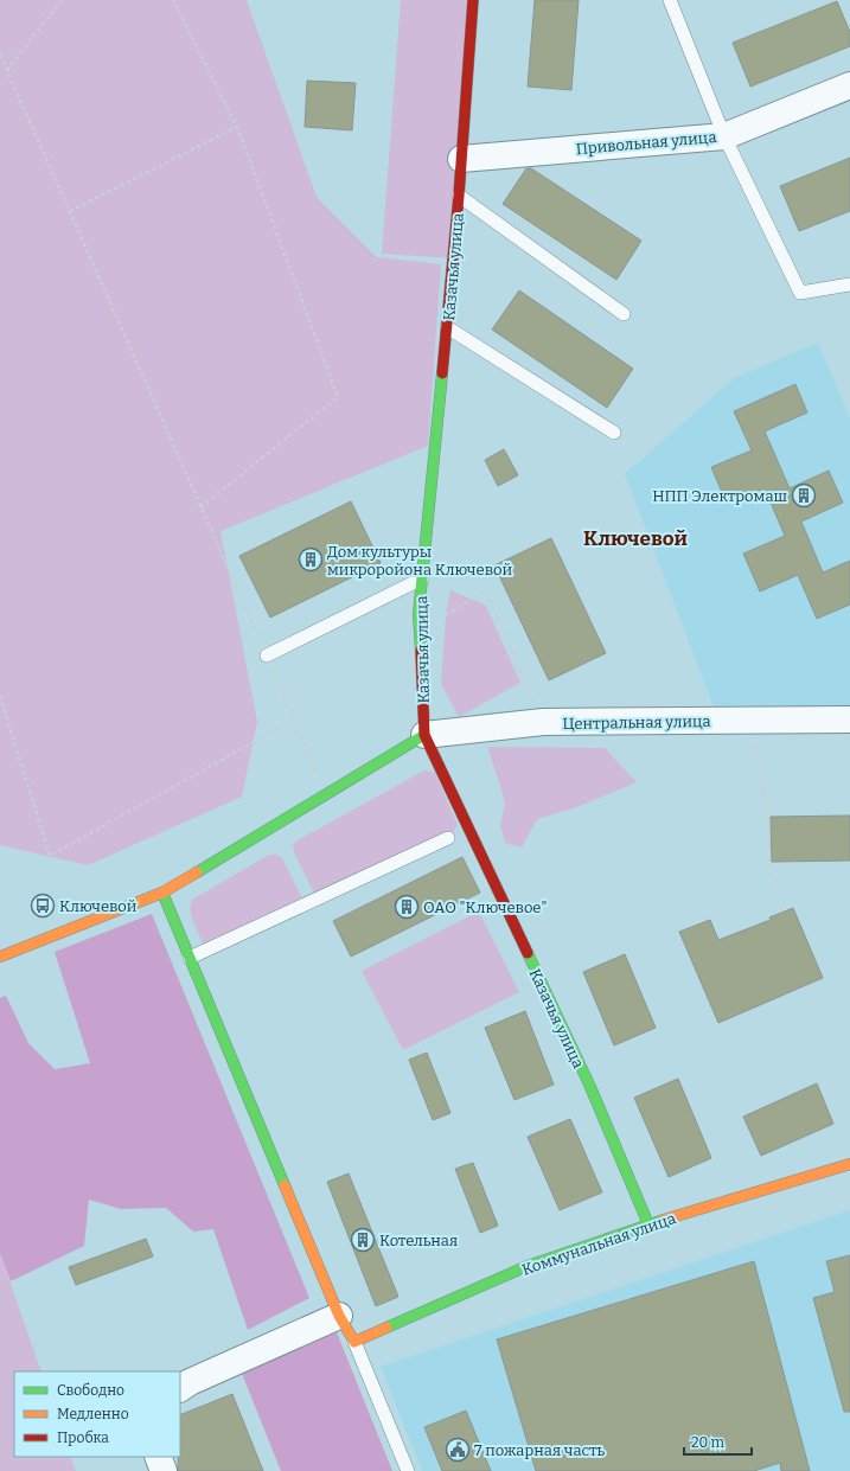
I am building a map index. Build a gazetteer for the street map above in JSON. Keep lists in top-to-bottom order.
{
  "streets": {
    "street": [
      "Привольная улица",
      "Казачья улица",
      "Центральная улица",
      "Коммунальная улица"
    ]
  },
  "crossings": [
    ["Привольная улица", "Казачья улица"],
    ["Казачья улица", "Центральная улица"],
    ["Казачья улица", "Коммунальная улица"]
  ],
  "districts": ["Ключевой"],
  "places": {
    "building": [
      "НПП Электромаш",
      "Дом культуры микроройона Ключевой",
      "ОАО \"Ключевое\"",
      "Котельная"
    ],
    "bus stop": ["Ключевой"],
    "public building": ["7 пожарная часть"]
  },
  "legend": ["Свободно", "Медленно", "Пробка"],
  "scale_bar": "20 m"
}
